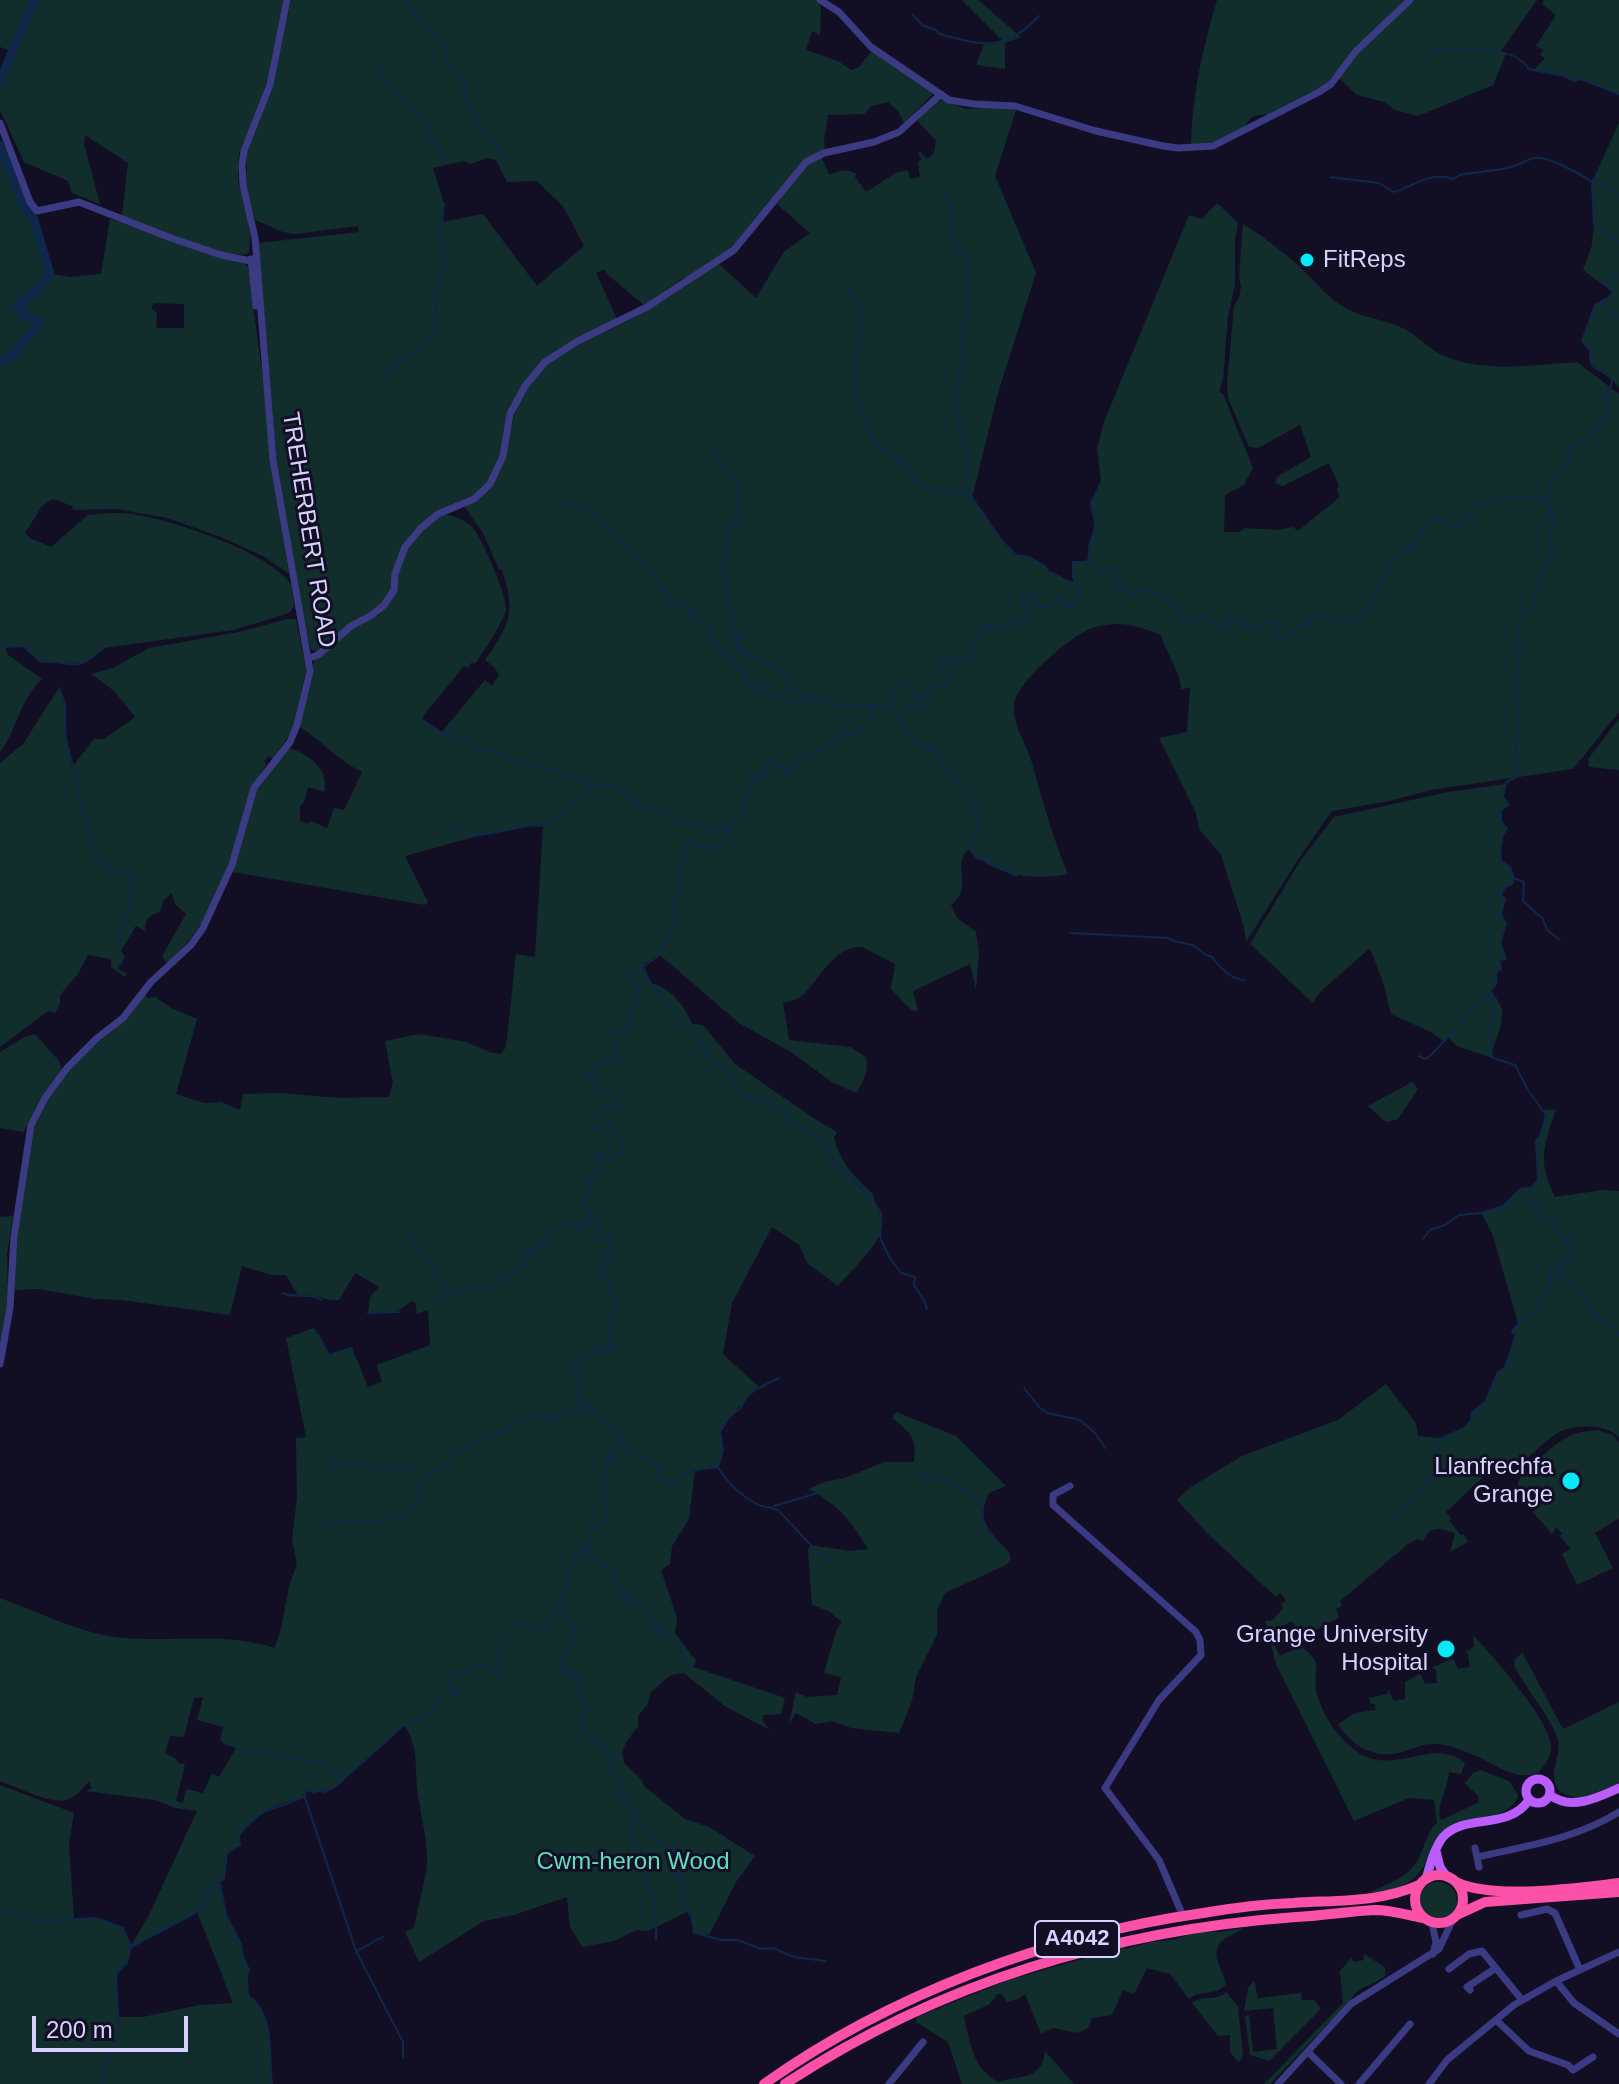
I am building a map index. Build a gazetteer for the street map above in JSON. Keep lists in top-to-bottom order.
{
  "streets": {
    "highway": ["A4042"],
    "street": ["TREHERBERT ROAD"]
  },
  "parks": ["Cwm-heron Wood"],
  "places": ["FitReps", "Llanfrechfa Grange", "Grange University Hospital"],
  "scale_bar": "200 m"
}
